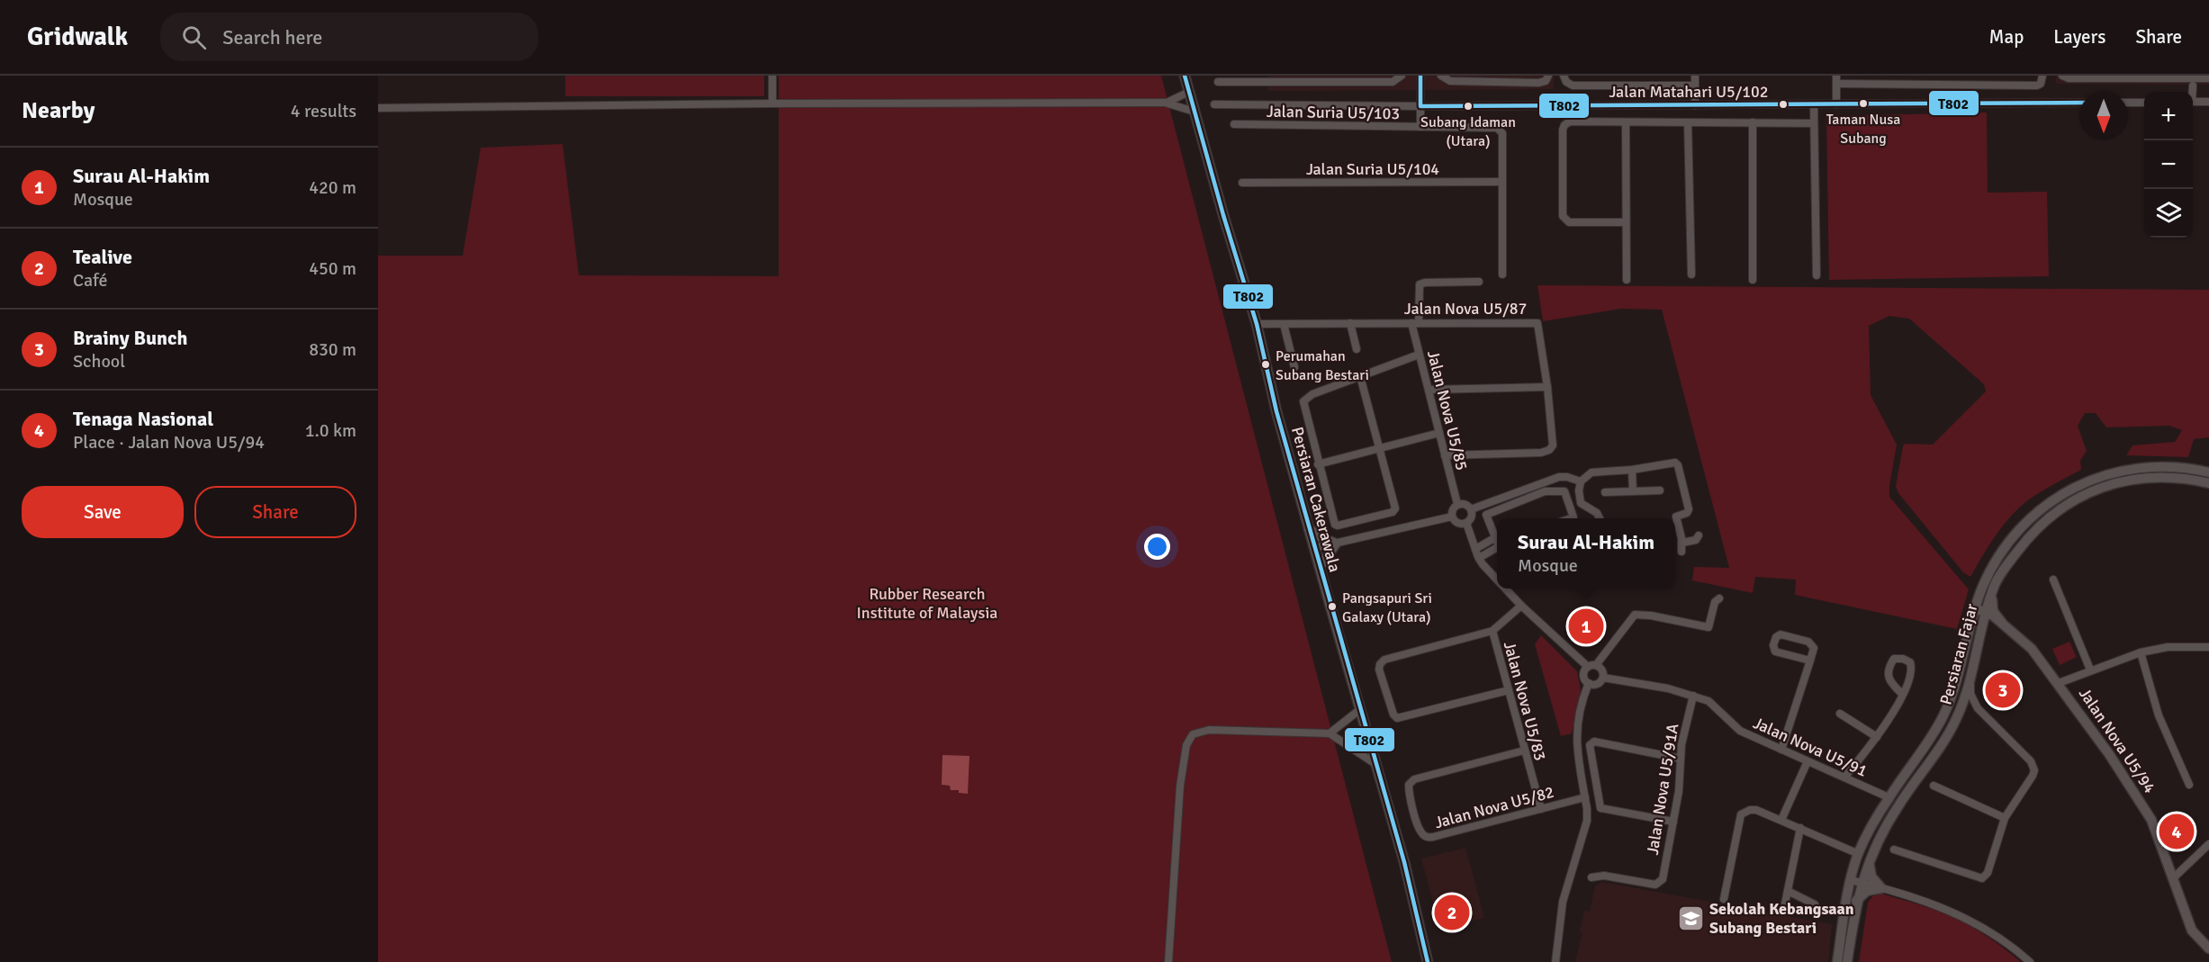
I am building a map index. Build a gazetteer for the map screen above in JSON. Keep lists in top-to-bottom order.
{
  "streets": {
    "main road": ["Persiaran Cakerawala", "Persiaran Fajar", "Jalan Nova U5/94"],
    "street": [
      "Jalan Matahari U5/102",
      "Jalan Suria U5/103",
      "Jalan Suria U5/104",
      "Jalan Nova U5/87",
      "Jalan Nova U5/85",
      "Jalan Nova U5/83",
      "Jalan Nova U5/91",
      "Jalan Nova U5/91A",
      "Jalan Nova U5/82"
    ]
  },
  "crossings": [
    ["Jalan Suria U5/103", "Jalan Suria U5/104"],
    ["Jalan Nova U5/87", "Jalan Nova U5/85"],
    ["Jalan Nova U5/87", "Persiaran Cakerawala"],
    ["Persiaran Fajar", "Jalan Nova U5/94"],
    ["Jalan Nova U5/83", "Jalan Nova U5/82"],
    ["Jalan Nova U5/91", "Jalan Nova U5/91A"]
  ],
  "parks": ["Rubber Research Institute of Malaysia"],
  "places": {
    "other": [
      "Taman Nusa Subang",
      "Subang Idaman (Utara)",
      "Perumahan Subang Bestari",
      "Pangsapuri Sri Galaxy (Utara)"
    ],
    "school or university": ["Sekolah Kebangsaan Subang Bestari"]
  },
  "lines": ["transit line T802"],
  "north": "bottom",
  "page": {
    "header": "Gridwalk",
    "search": "Search here",
    "nav": ["Map", "Layers", "Share"],
    "heading": ["Nearby", "4 results"],
    "map_buttons": ["+", "−"],
    "list": [
      {
        "mark": "1",
        "name": "Surau Al-Hakim",
        "note": "Mosque",
        "value": "420 m"
      },
      {
        "mark": "2",
        "name": "Tealive",
        "note": "Café",
        "value": "450 m"
      },
      {
        "mark": "3",
        "name": "Brainy Bunch",
        "note": "School",
        "value": "830 m"
      },
      {
        "mark": "4",
        "name": "Tenaga Nasional",
        "note": "Place · Jalan Nova U5/94",
        "value": "1.0 km"
      }
    ],
    "buttons": ["Save", "Share"],
    "popup": ["Surau Al-Hakim", "Mosque"],
    "pins": [
      "1",
      "3",
      "4",
      "2"
    ]
  }
}
